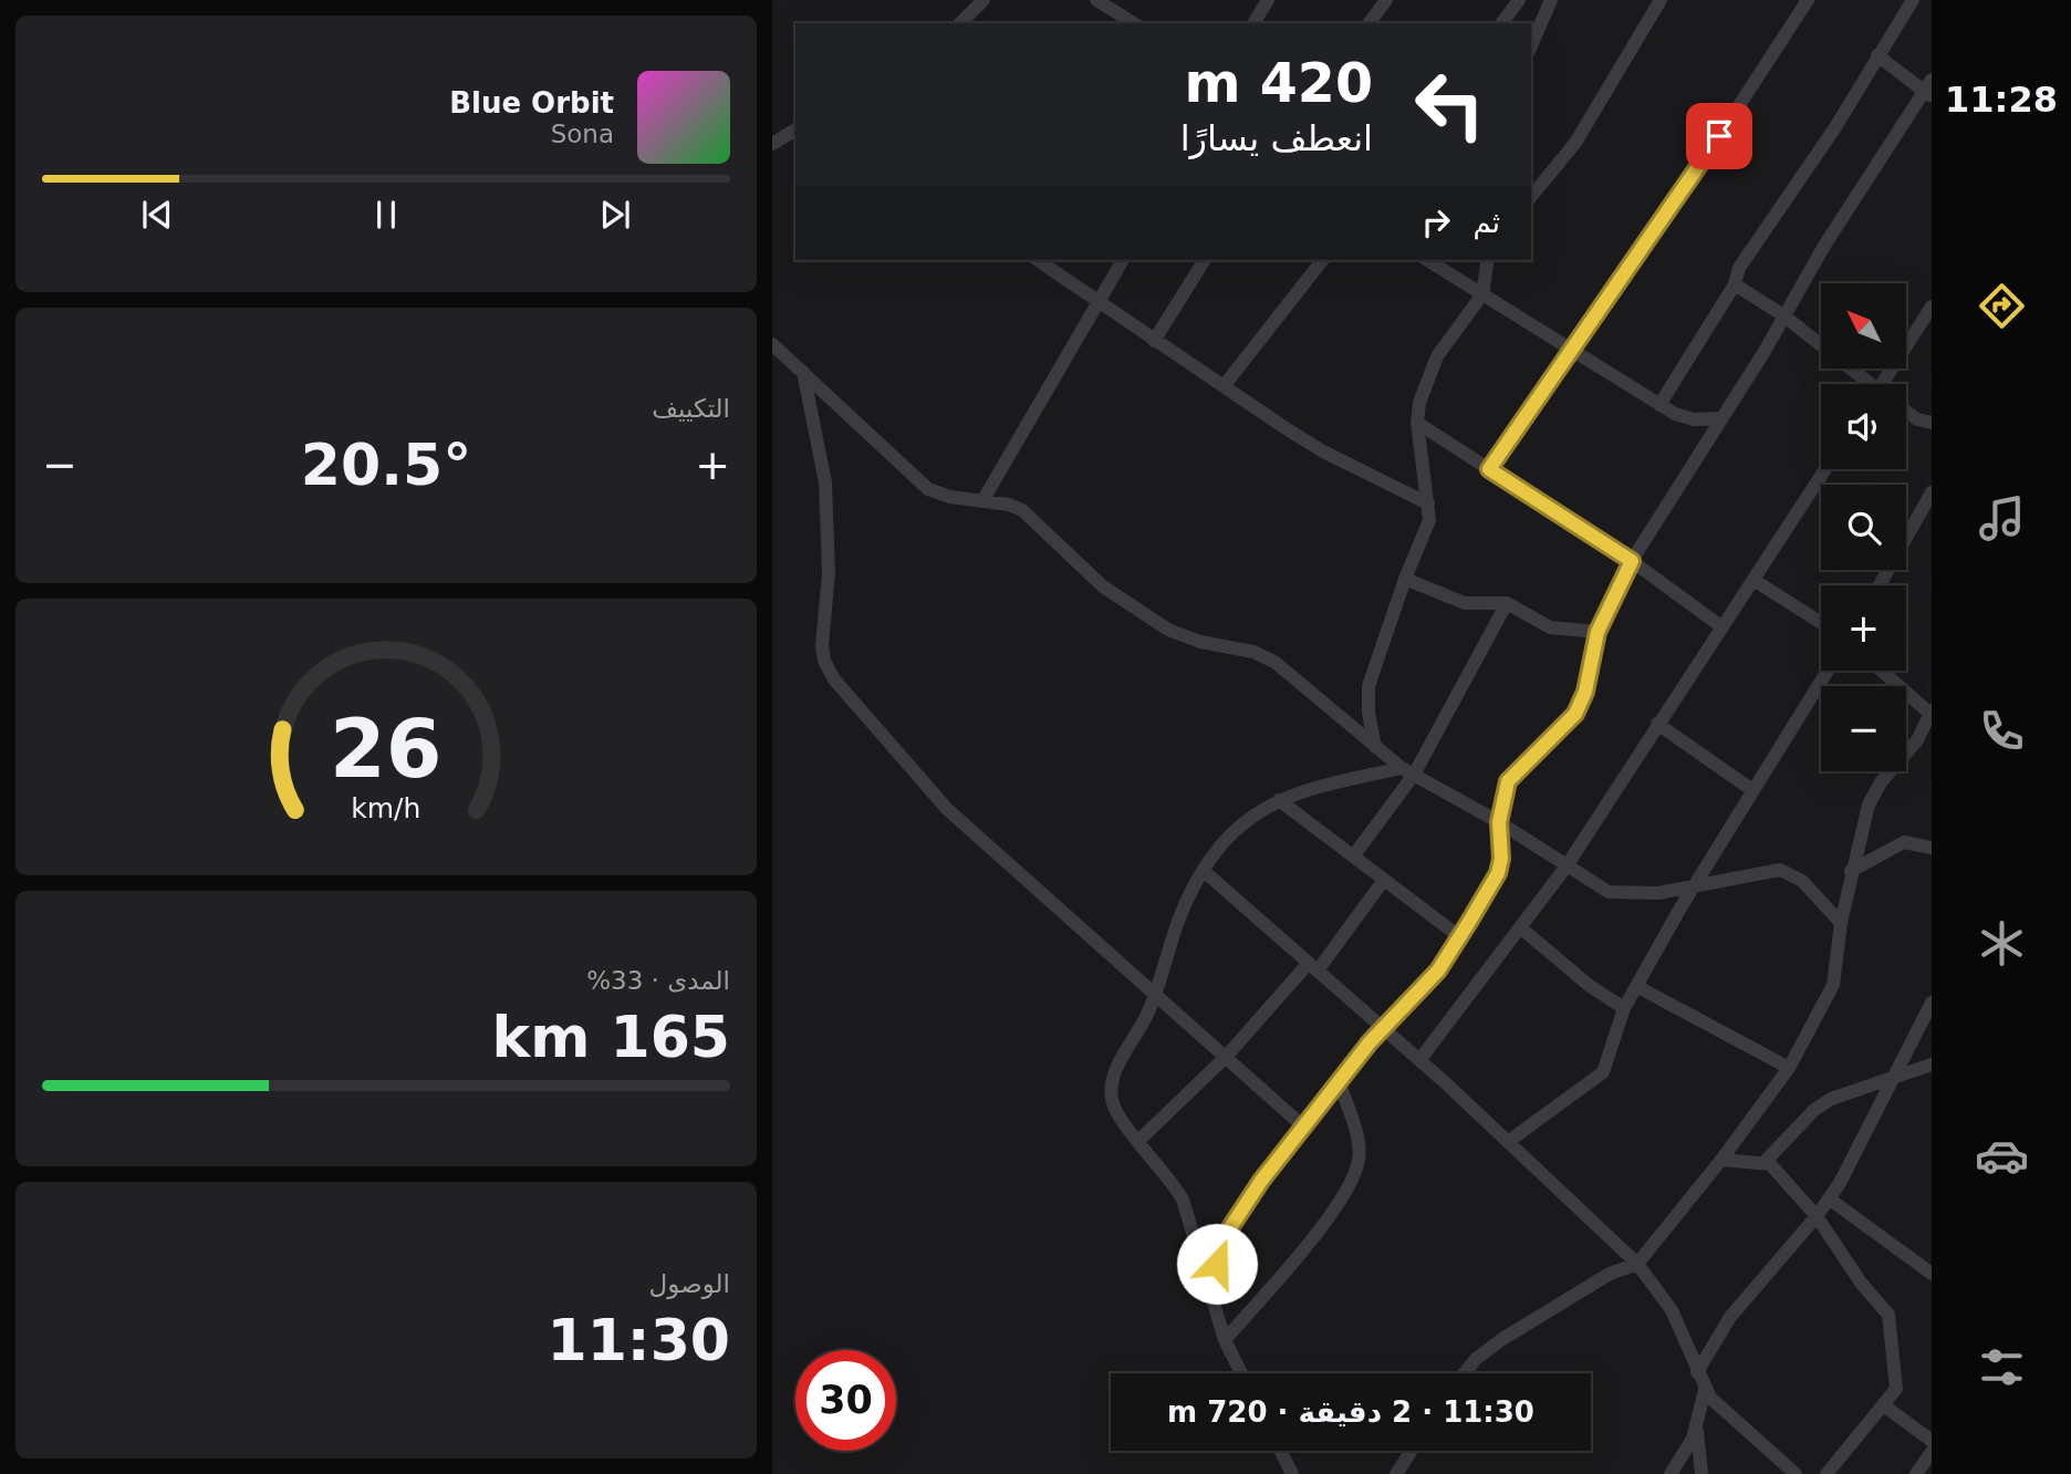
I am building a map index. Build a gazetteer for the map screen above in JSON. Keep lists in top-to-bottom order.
{
  "north": "top left",
  "page": {
    "tabs": "11:28",
    "turn": ["420 m", "انعطف يسارًا"],
    "song": ["Blue Orbit", "Sona"],
    "then": "ثم",
    "map_buttons": ["+", "−"],
    "tile": [
      "التكييف",
      ["المدى · 33%", "165 km"],
      ["الوصول", "11:30"]
    ],
    "heat": ["−", "20.5°", "+"],
    "limit": "30",
    "trip": "11:30 · 2 دقيقة · 720 m",
    "gauge": ["26", "km/h"]
  }
}
